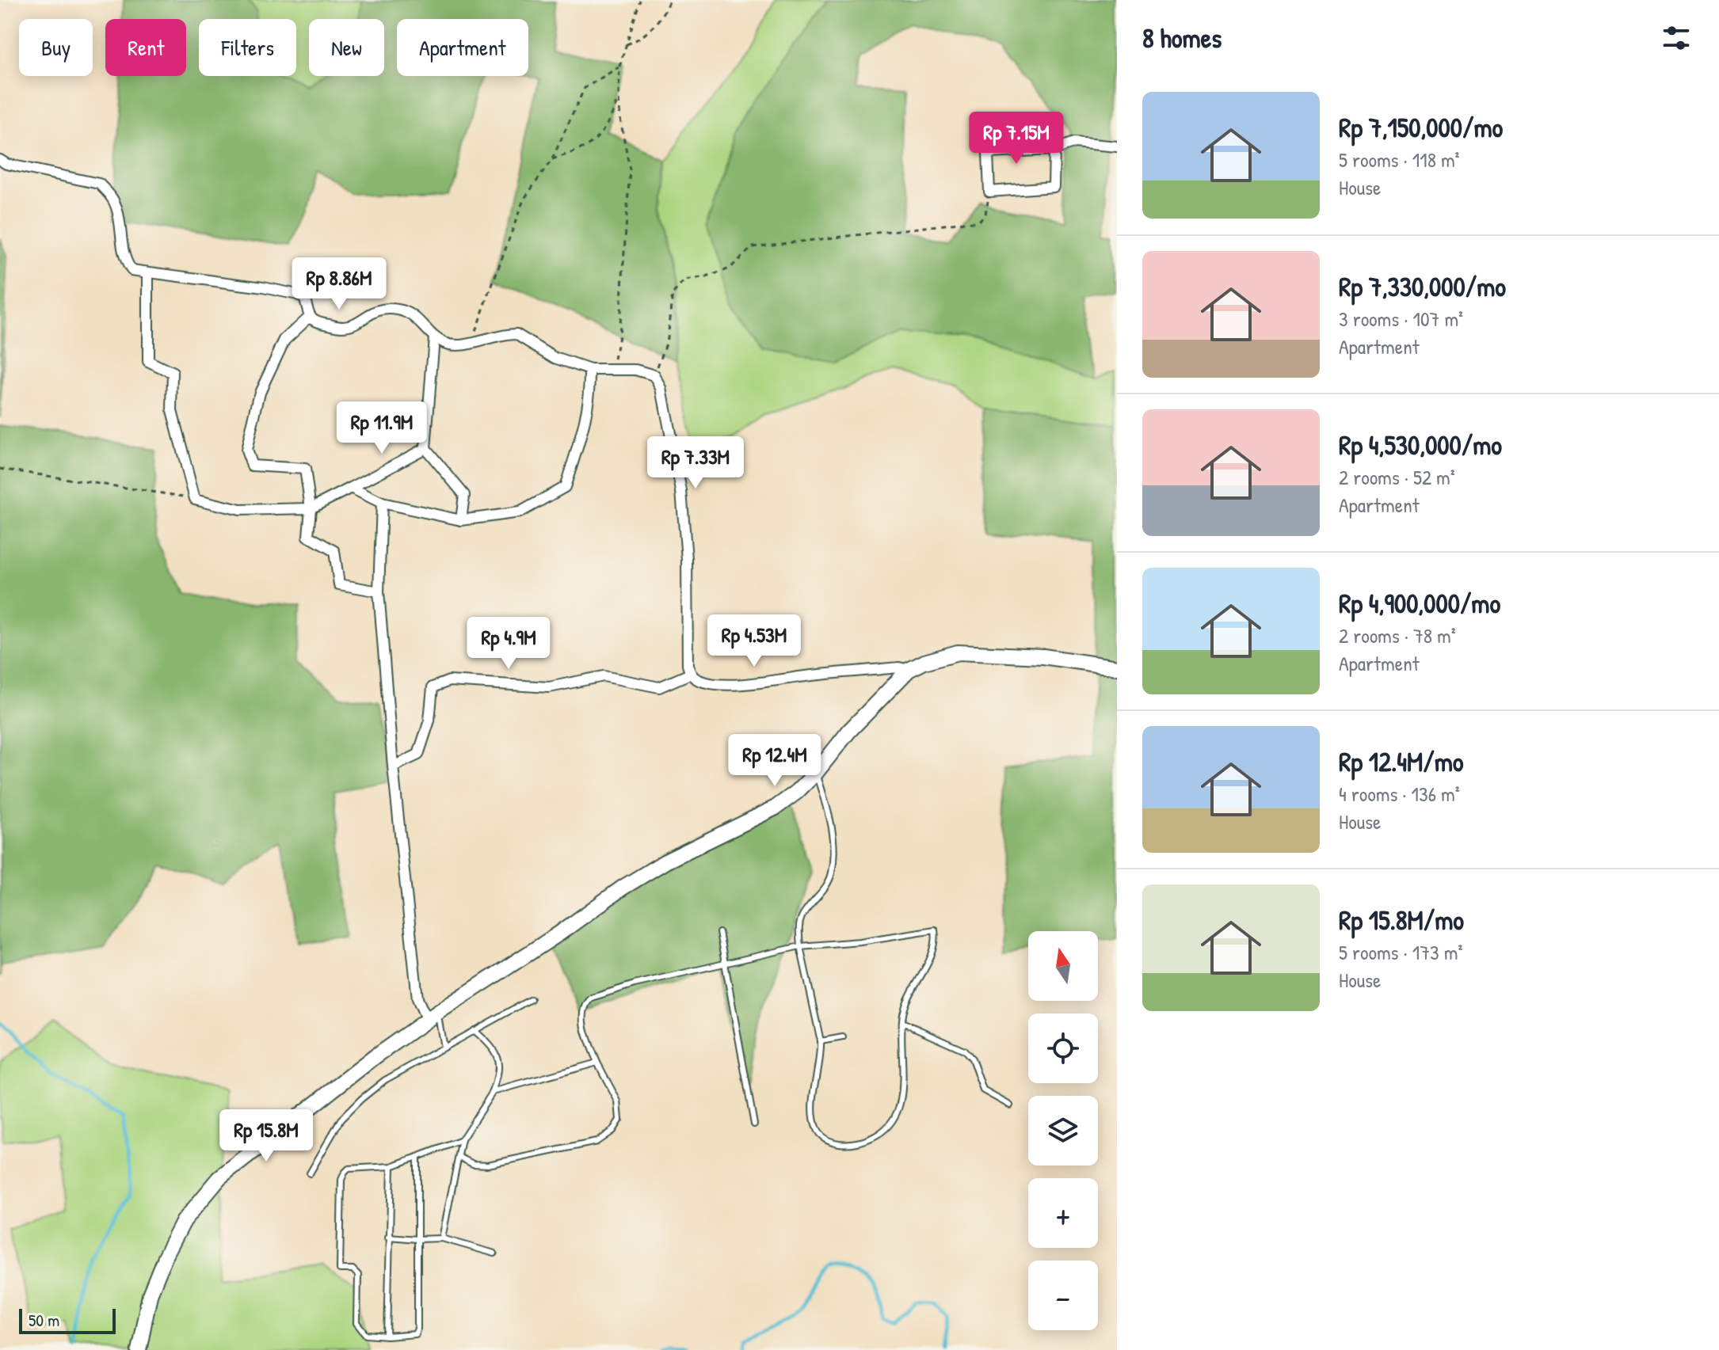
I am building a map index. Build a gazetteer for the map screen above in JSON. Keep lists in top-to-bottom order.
{
  "scale_bar": "50 m",
  "north": "top",
  "page": {
    "heading": "8 homes",
    "chip": [
      "Buy",
      "Rent",
      "Filters",
      "New",
      "Apartment"
    ],
    "list": [
      {
        "name": "Rp 7,150,000/mo",
        "note": "5 rooms · 118 m² · House"
      },
      {
        "name": "Rp 7,330,000/mo",
        "note": "3 rooms · 107 m² · Apartment"
      },
      {
        "name": "Rp 4,530,000/mo",
        "note": "2 rooms · 52 m² · Apartment"
      },
      {
        "name": "Rp 4,900,000/mo",
        "note": "2 rooms · 78 m² · Apartment"
      },
      {
        "name": "Rp 12.4M/mo",
        "note": "4 rooms · 136 m² · House"
      },
      {
        "name": "Rp 15.8M/mo",
        "note": "5 rooms · 173 m² · House"
      }
    ],
    "price": [
      "Rp 7.15M",
      "Rp 8.86M",
      "Rp 11.9M",
      "Rp 7.33M",
      "Rp 4.53M",
      "Rp 4.9M",
      "Rp 12.4M",
      "Rp 15.8M"
    ],
    "map_buttons": ["+", "−"],
    "scale": "50 m"
  }
}
